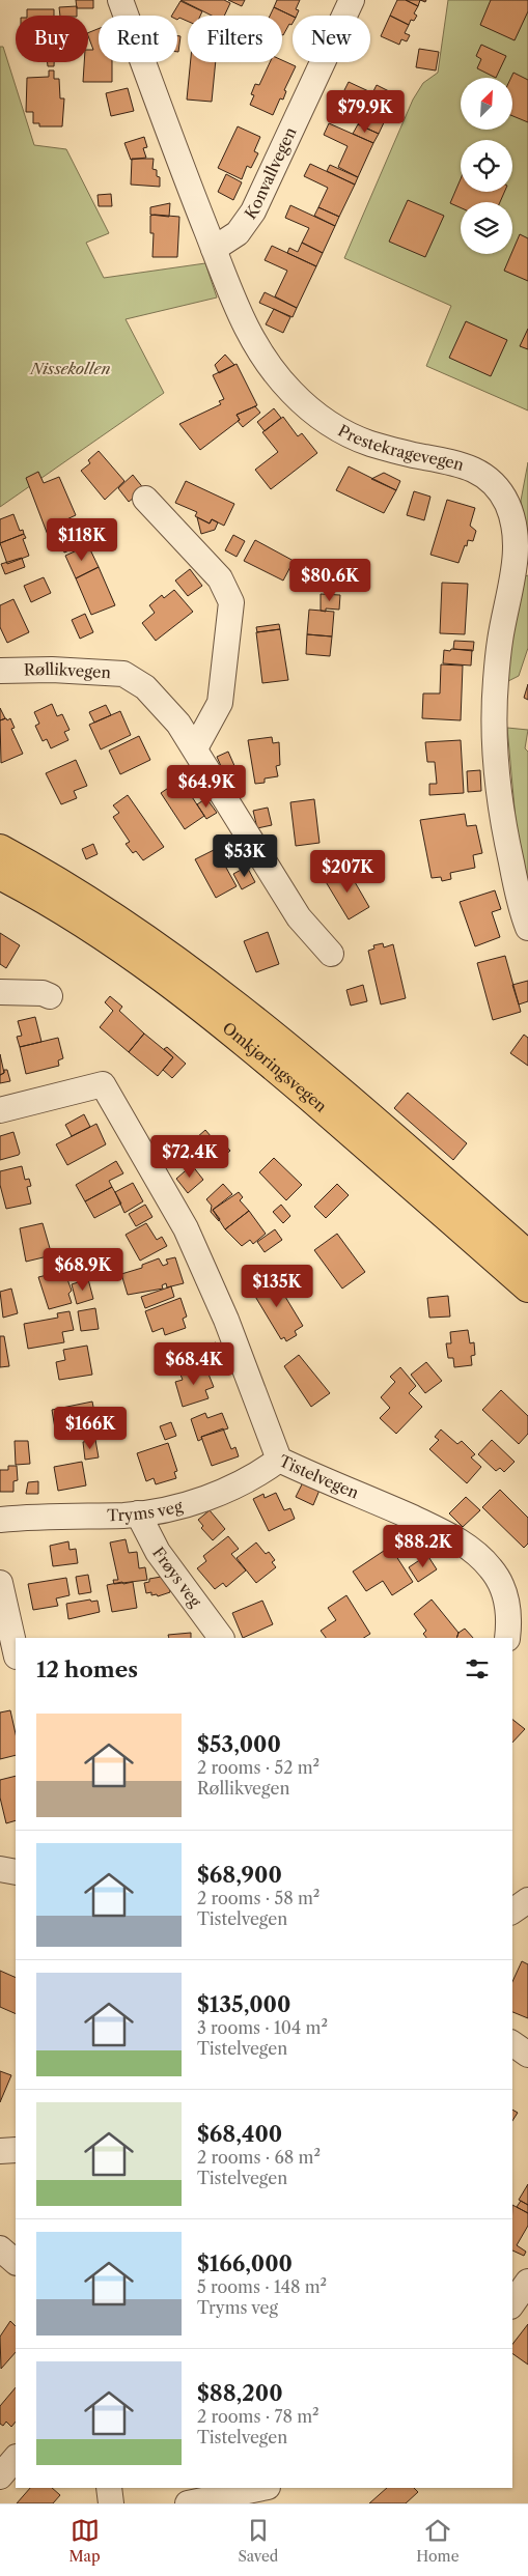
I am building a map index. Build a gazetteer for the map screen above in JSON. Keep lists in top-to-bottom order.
{
  "streets": {
    "highway": ["Omkjøringsvegen"],
    "street": [
      "Konvallvegen",
      "Prestekragevegen",
      "Røllikvegen",
      "Tistelvegen",
      "Tryms veg",
      "Frøys veg"
    ]
  },
  "crossings": [
    ["Konvallvegen", "Prestekragevegen"],
    ["Tistelvegen", "Tryms veg"],
    ["Tryms veg", "Frøys veg"]
  ],
  "parks": ["Nissekollen"],
  "north": "top right",
  "page": {
    "chip": [
      "Buy",
      "Rent",
      "Filters",
      "New"
    ],
    "price": [
      "$79.9K",
      "$118K",
      "$80.6K",
      "$64.9K",
      "$53K",
      "$207K",
      "$72.4K",
      "$68.9K",
      "$135K",
      "$68.4K",
      "$166K",
      "$88.2K"
    ],
    "heading": "12 homes",
    "list": [
      {
        "name": "$53,000",
        "note": "2 rooms · 52 m² · Røllikvegen"
      },
      {
        "name": "$68,900",
        "note": "2 rooms · 58 m² · Tistelvegen"
      },
      {
        "name": "$135,000",
        "note": "3 rooms · 104 m² · Tistelvegen"
      },
      {
        "name": "$68,400",
        "note": "2 rooms · 68 m² · Tistelvegen"
      },
      {
        "name": "$166,000",
        "note": "5 rooms · 148 m² · Tryms veg"
      },
      {
        "name": "$88,200",
        "note": "2 rooms · 78 m² · Tistelvegen"
      }
    ],
    "tabs": ["Map", "Saved", "Home"]
  }
}
